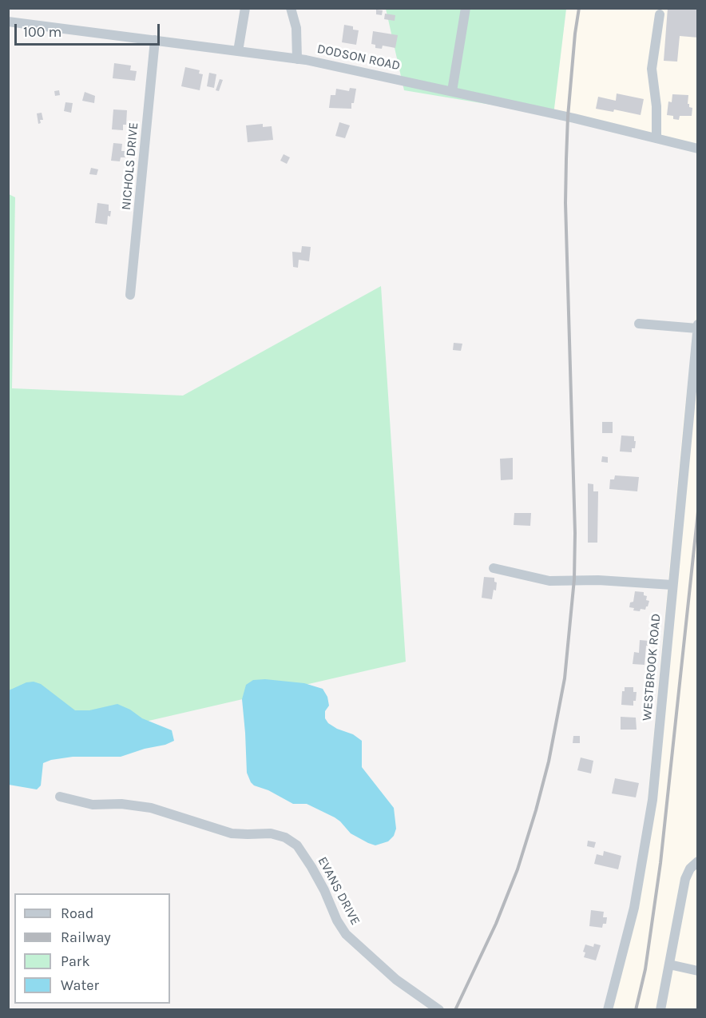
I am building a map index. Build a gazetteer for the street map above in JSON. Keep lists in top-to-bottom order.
{
  "streets": {
    "street": [
      "DODSON ROAD",
      "NICHOLS DRIVE",
      "WESTBROOK ROAD",
      "EVANS DRIVE"
    ]
  },
  "crossings": [
    ["DODSON ROAD", "NICHOLS DRIVE"]
  ],
  "legend": [
    "Road",
    "Railway",
    "Park",
    "Water"
  ],
  "scale_bar": "100 m"
}
